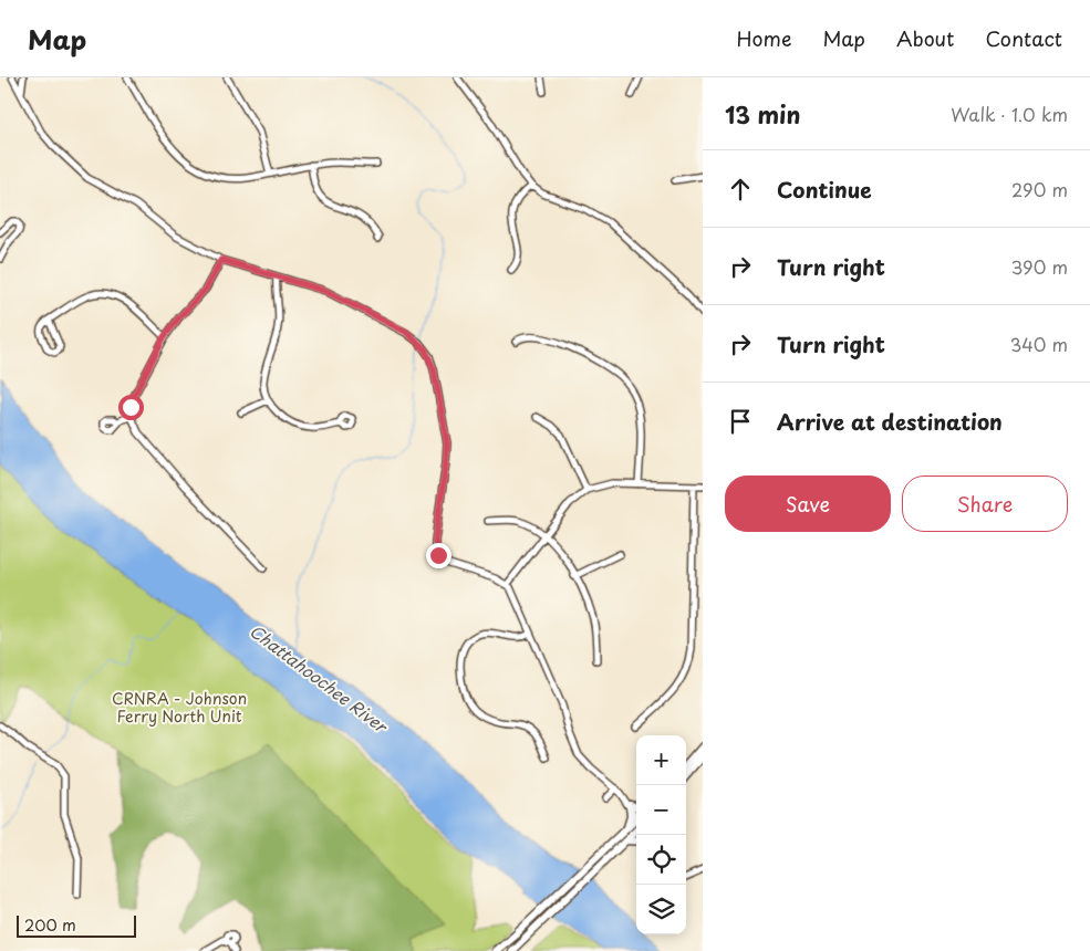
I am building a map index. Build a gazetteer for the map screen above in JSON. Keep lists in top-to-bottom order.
{
  "water": ["Chattahoochee River"],
  "parks": ["CRNRA - Johnson Ferry North Unit"],
  "scale_bar": "200 m",
  "page": {
    "header": "Map",
    "nav": [
      "Home",
      "Map",
      "About",
      "Contact"
    ],
    "heading": ["13 min", "Walk · 1.0 km"],
    "list": [
      ["Continue", "290 m"],
      ["Turn right", "390 m"],
      ["Turn right", "340 m"],
      "Arrive at destination"
    ],
    "buttons": ["Save", "Share"],
    "map_buttons": ["+", "−"],
    "scale": "200 m"
  }
}
